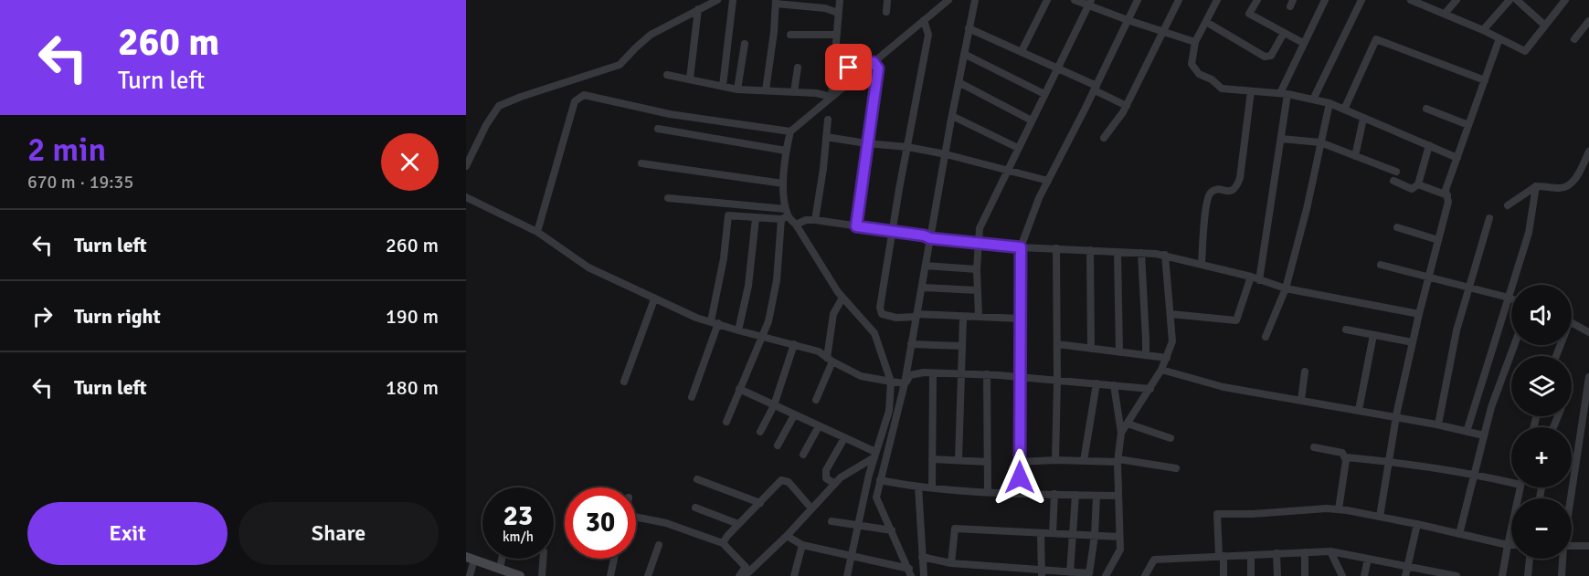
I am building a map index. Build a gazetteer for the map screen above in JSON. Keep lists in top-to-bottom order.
{
  "page": {
    "turn": ["260 m", "Turn left"],
    "heading": ["2 min", "670 m · 19:35"],
    "list": [
      {
        "name": "Turn left",
        "value": "260 m"
      },
      {
        "name": "Turn right",
        "value": "190 m"
      },
      {
        "name": "Turn left",
        "value": "180 m"
      }
    ],
    "map_buttons": ["+", "−"],
    "speed": "23 km/h",
    "limit": "30",
    "buttons": ["Exit", "Share"]
  }
}
